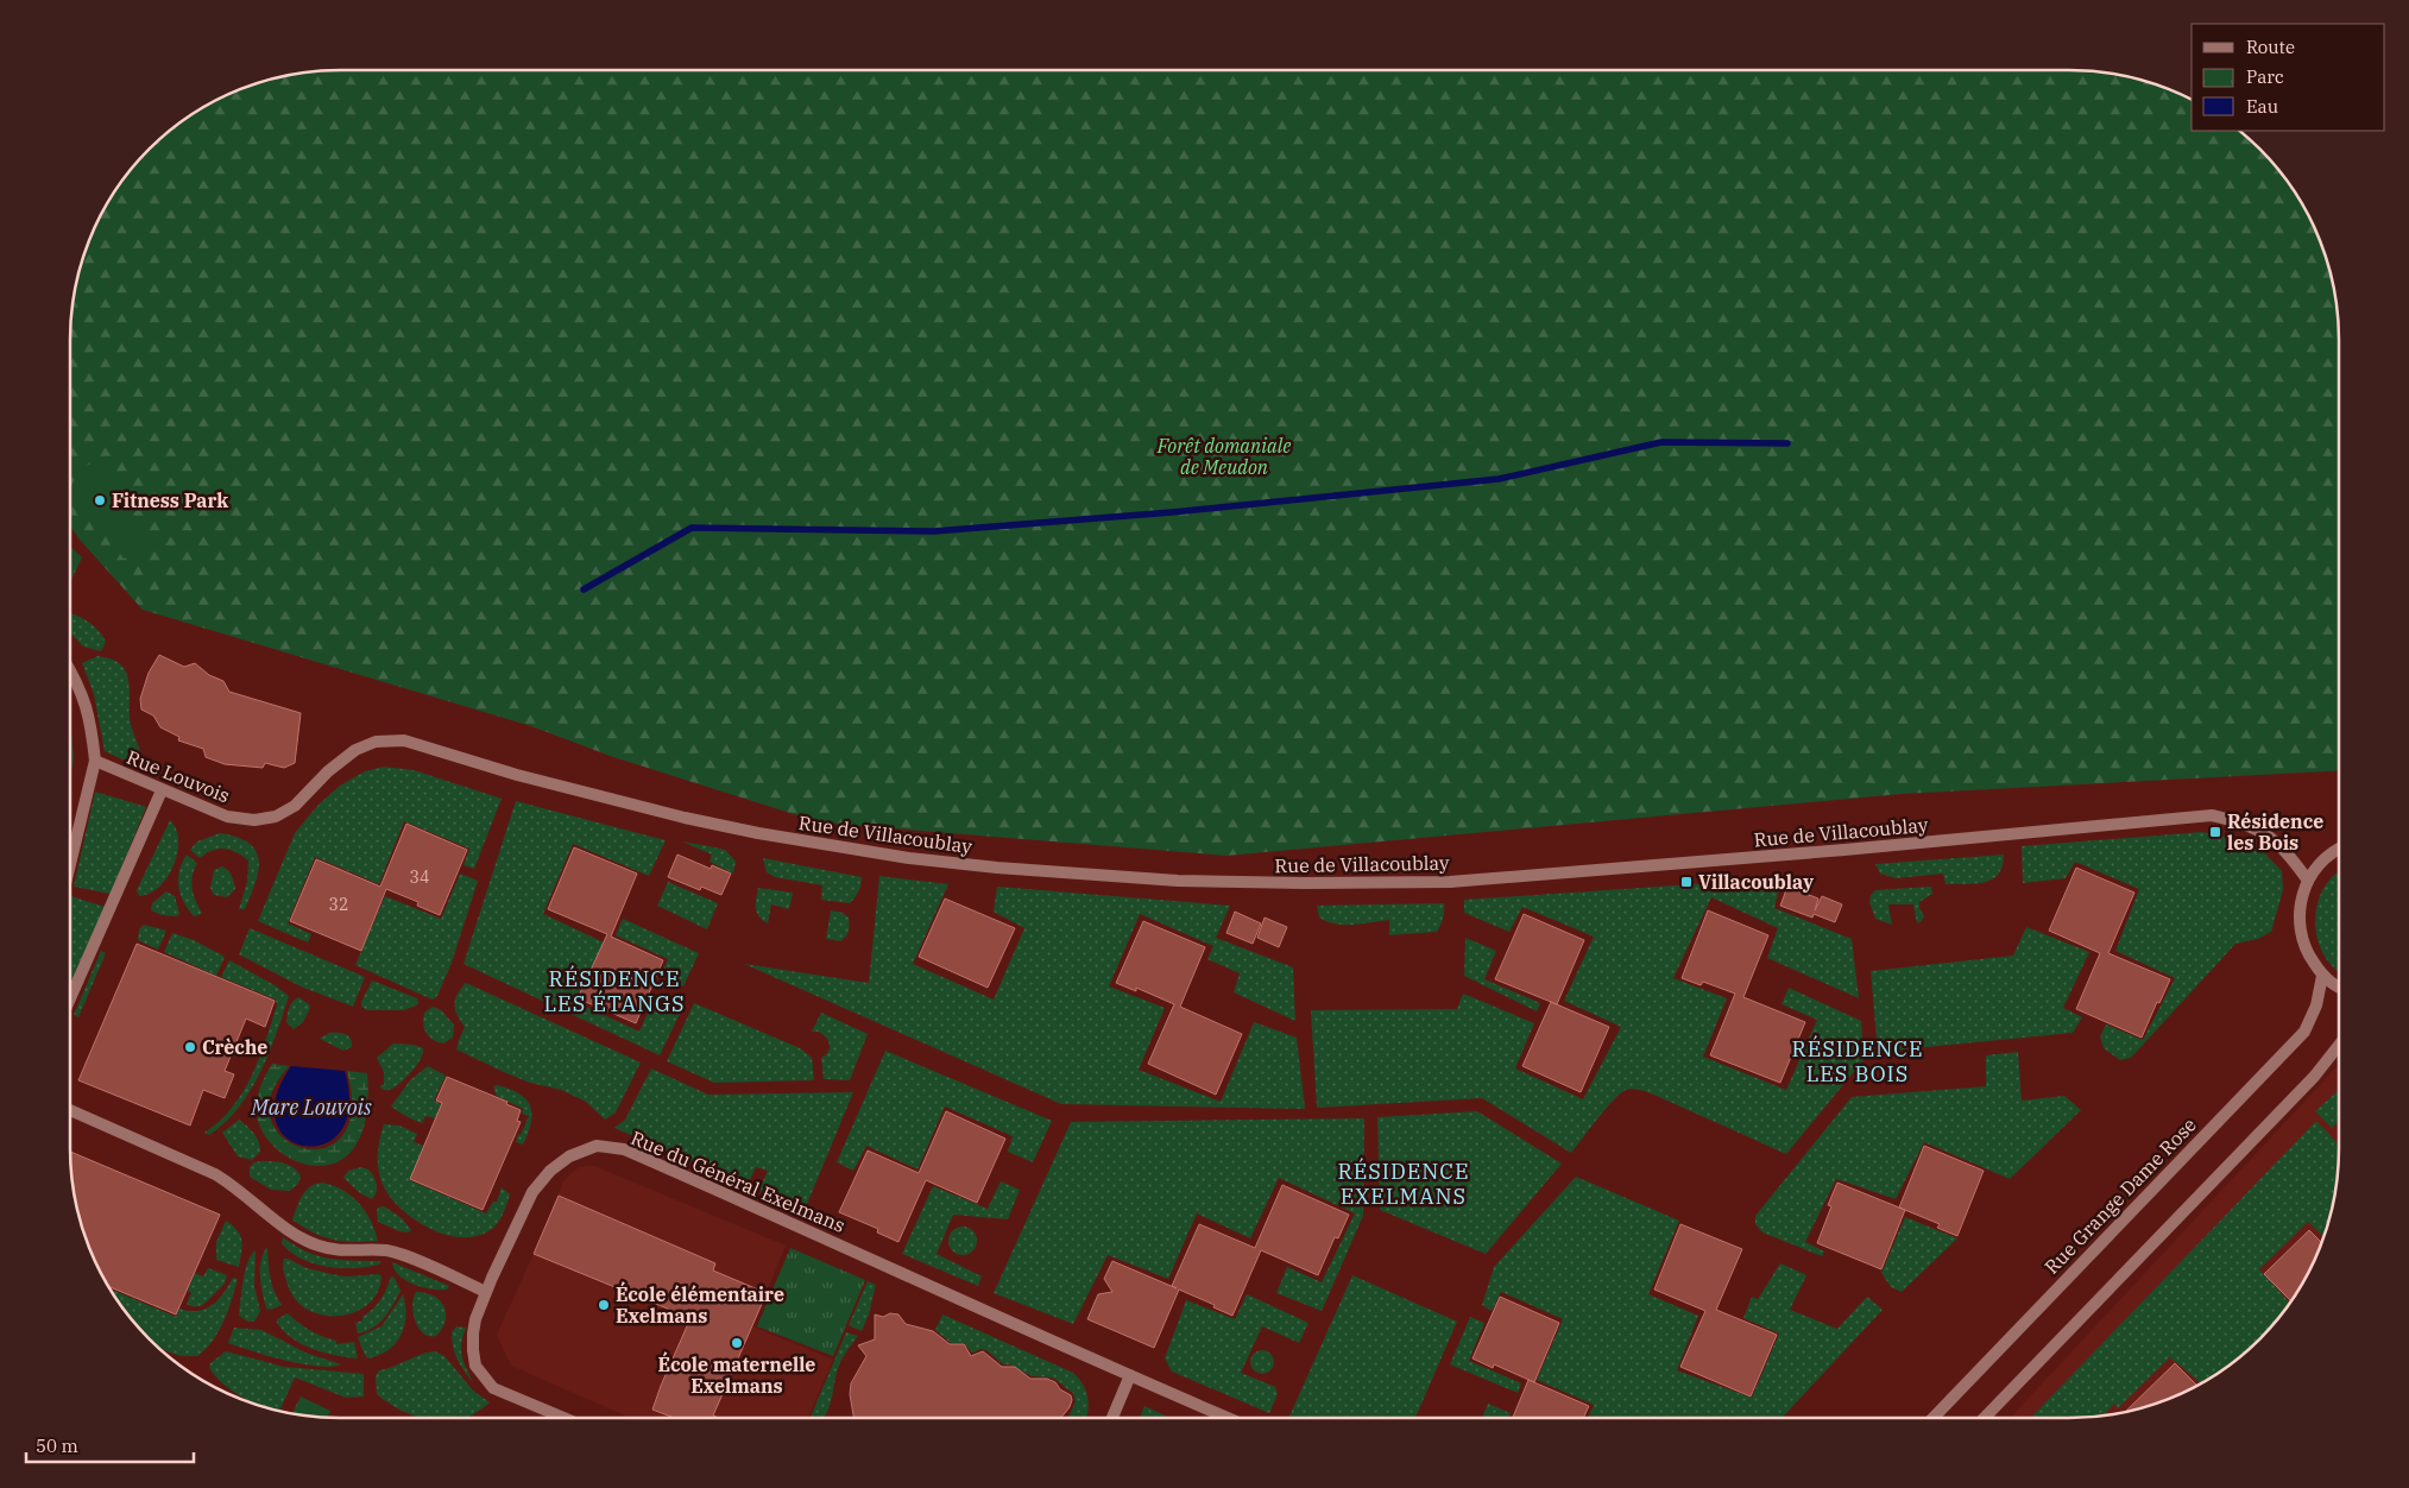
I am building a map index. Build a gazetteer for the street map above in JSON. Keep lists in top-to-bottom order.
{
  "streets": {
    "street": [
      "Rue Louvois",
      "Rue de Villacoublay",
      "Rue du Général Exelmans",
      "Rue Grange Dame Rose"
    ]
  },
  "crossings": [
    ["Rue Louvois", "Rue de Villacoublay"]
  ],
  "districts": ["RÉSIDENCE LES ÉTANGS", "RÉSIDENCE LES BOIS", "RÉSIDENCE EXELMANS"],
  "water": ["Mare Louvois"],
  "parks": ["Forêt domaniale de Meudon"],
  "places": {
    "other": [
      "Fitness Park",
      "Crèche",
      "École élémentaire Exelmans",
      "École maternelle Exelmans"
    ],
    "transit": ["Résidence les Bois", "Villacoublay"]
  },
  "house_numbers": ["34", "32"],
  "legend": ["Route", "Parc", "Eau"],
  "scale_bar": "50 m"
}
